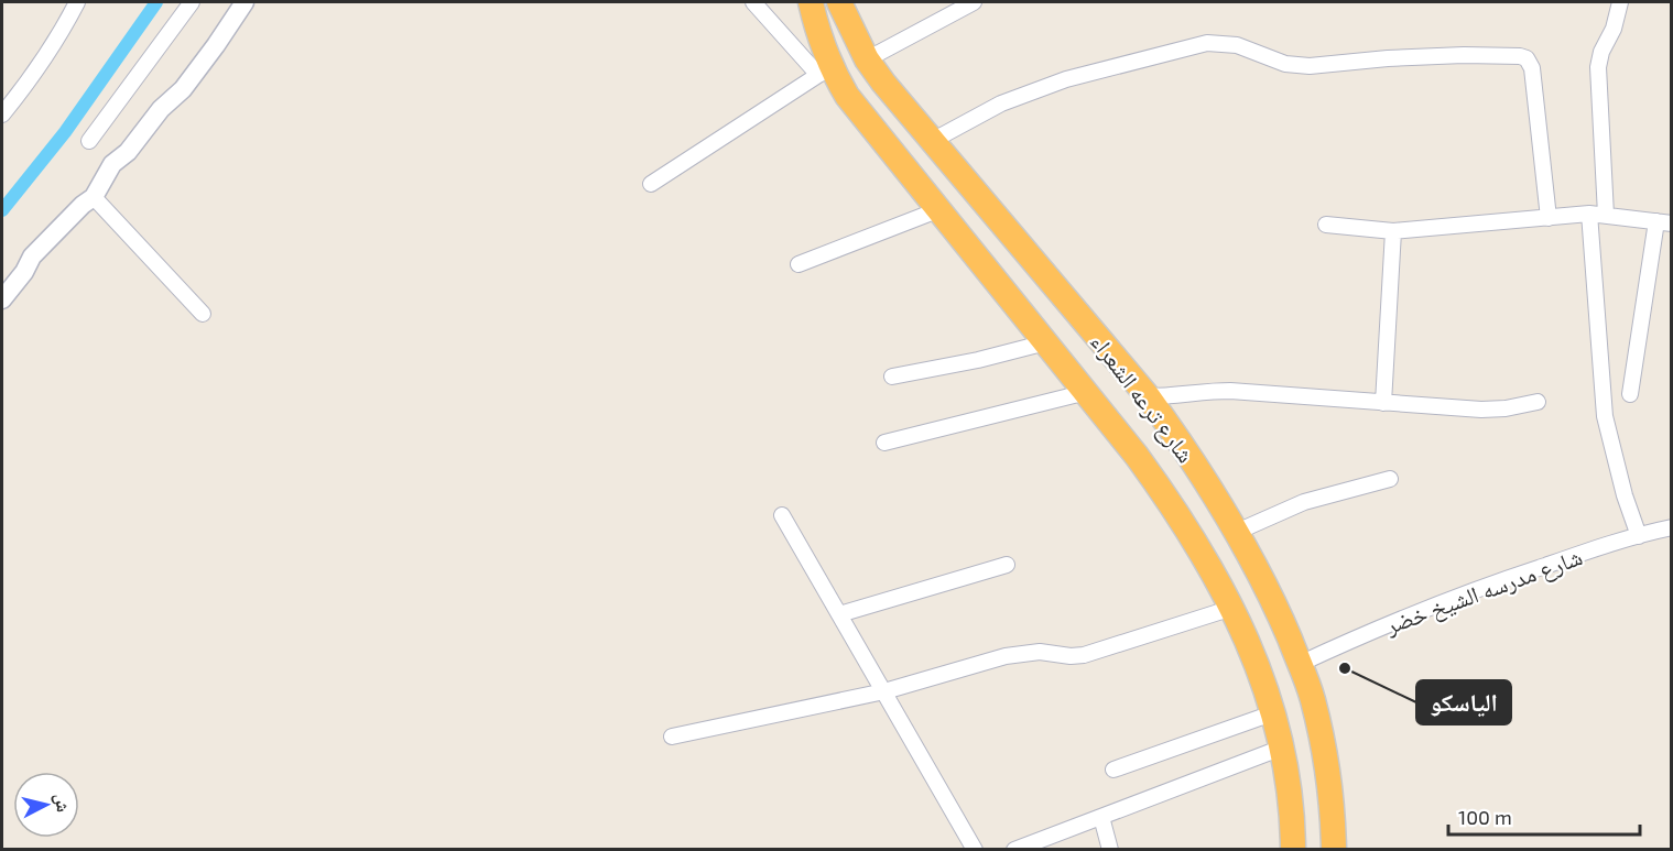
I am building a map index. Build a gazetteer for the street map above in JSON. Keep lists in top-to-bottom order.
{
  "streets": {
    "highway": ["شارع ترعه الشعراء"],
    "street": ["شارع مدرسه الشيخ خضر"]
  },
  "crossings": [
    ["شارع ترعه الشعراء", "شارع مدرسه الشيخ خضر"]
  ],
  "places": ["الياسكو"],
  "scale_bar": "100 m",
  "north": "right"
}
